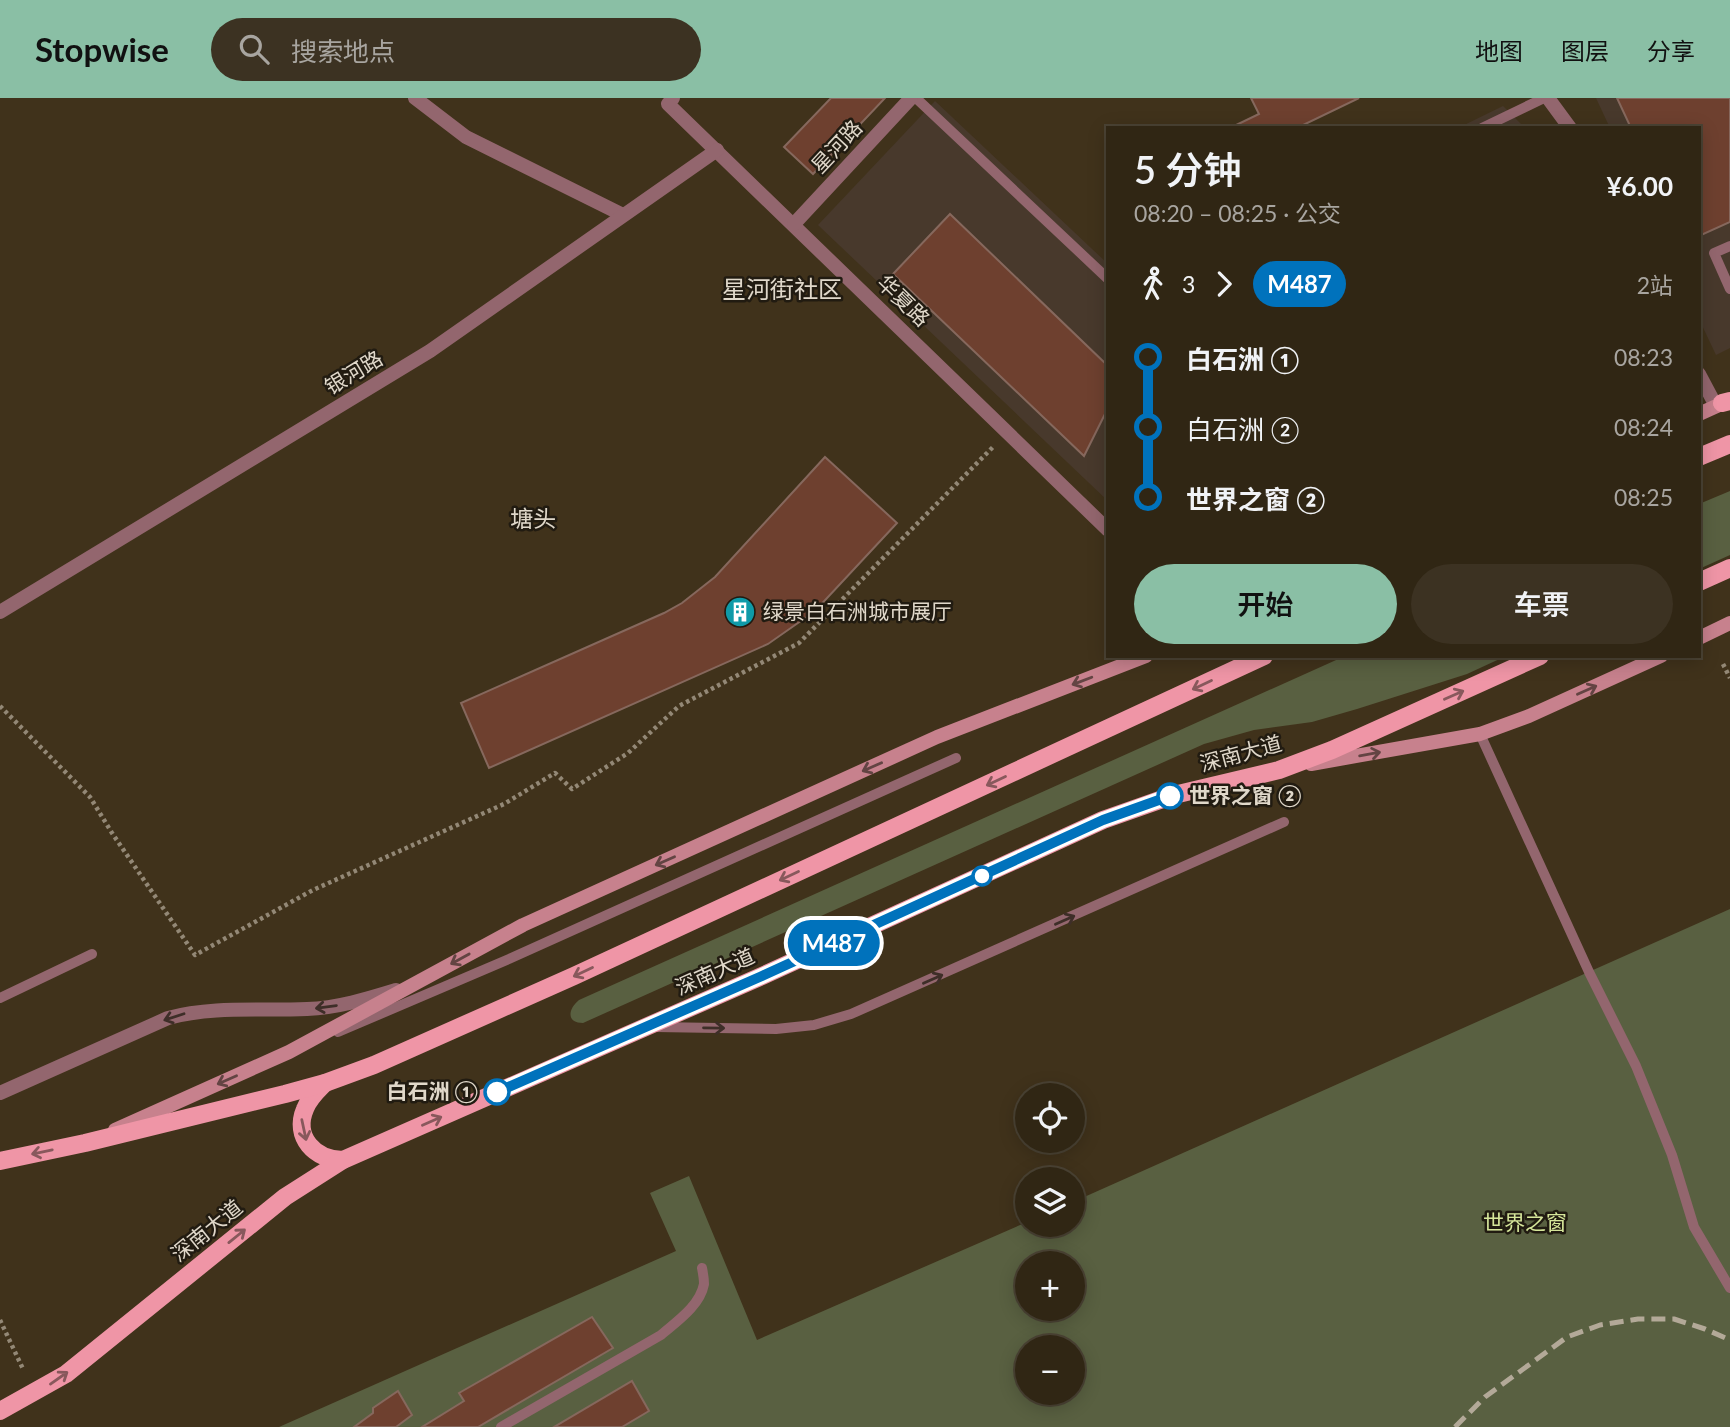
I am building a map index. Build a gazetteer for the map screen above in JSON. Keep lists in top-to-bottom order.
{
  "streets": {
    "main road": ["深南大道"],
    "street": ["星河路", "华夏路", "银河路"]
  },
  "crossings": [
    ["星河路", "华夏路"],
    ["华夏路", "银河路"]
  ],
  "districts": ["星河街社区", "塘头"],
  "parks": ["世界之窗"],
  "places": {
    "building": ["绿景白石洲城市展厅"],
    "other": ["世界之窗 ②", "白石洲 ①"]
  },
  "lines": ["bus line M487"],
  "page": {
    "header": "Stopwise",
    "search": "搜索地点",
    "nav": ["地图", "图层", "分享"],
    "on_map": "M487",
    "heading": ["5 分钟", "08:20 – 08:25 · 公交", "¥6.00"],
    "legs": ["3", "M487", "2站"],
    "list": [
      {
        "name": "白石洲 ①",
        "value": "08:23"
      },
      {
        "name": "白石洲 ②",
        "value": "08:24"
      },
      {
        "name": "世界之窗 ②",
        "value": "08:25"
      }
    ],
    "buttons": ["开始", "车票"],
    "map_buttons": ["+", "−"]
  }
}
